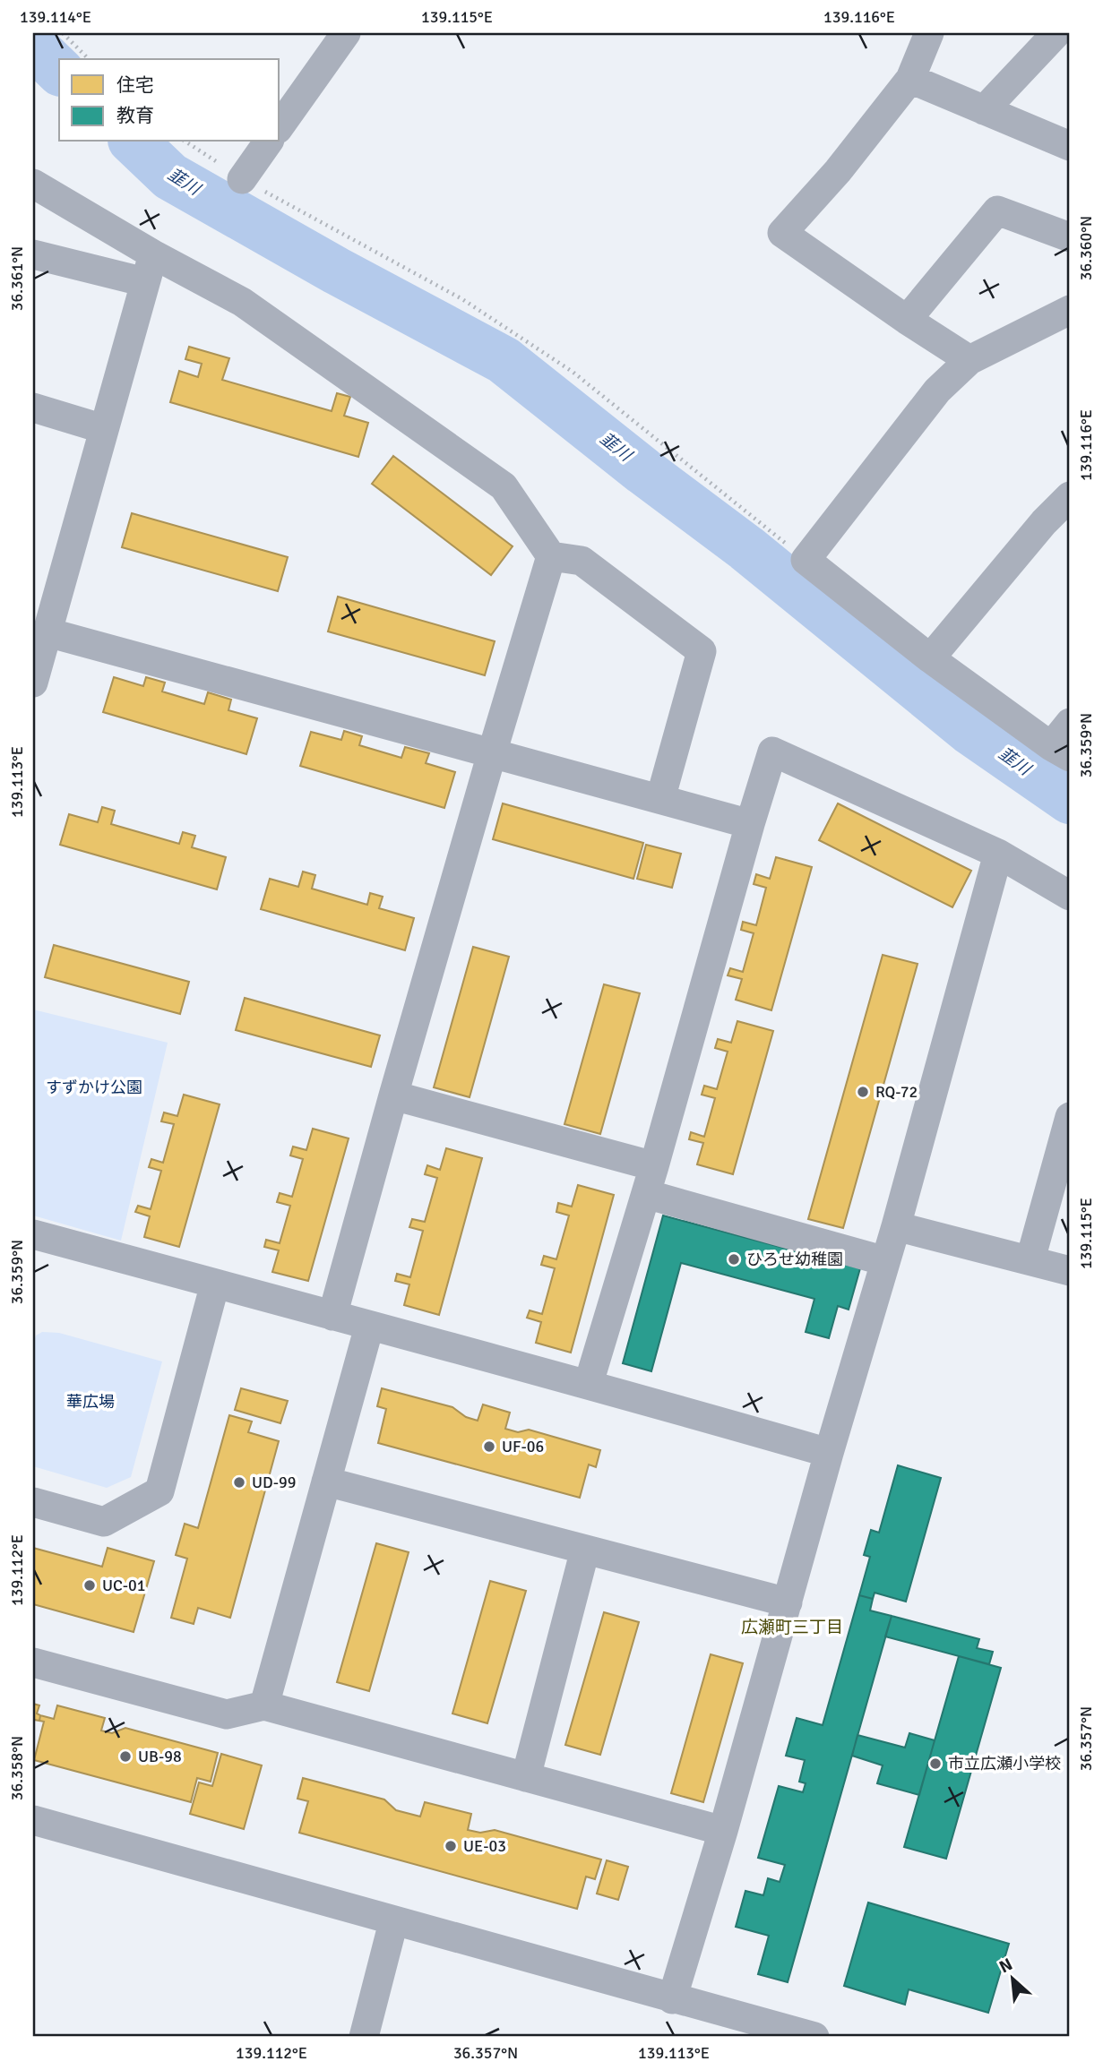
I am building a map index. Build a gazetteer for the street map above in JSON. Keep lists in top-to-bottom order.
{
  "districts": ["広瀬町三丁目"],
  "water": ["韮川"],
  "parks": ["すずかけ公園", "華広場"],
  "places": [
    "RQ-72",
    "ひろせ幼稚園",
    "UF-06",
    "UD-99",
    "UC-01",
    "UB-98",
    "市立広瀬小学校",
    "UE-03"
  ],
  "legend": ["住宅", "教育"],
  "north": "top left",
  "coordinates": [
    "139.114°E",
    "139.115°E",
    "139.116°E",
    "36.360°N",
    "36.361°N",
    "36.359°N",
    "139.113°E",
    "139.112°E",
    "36.357°N",
    "36.358°N"
  ]
}
